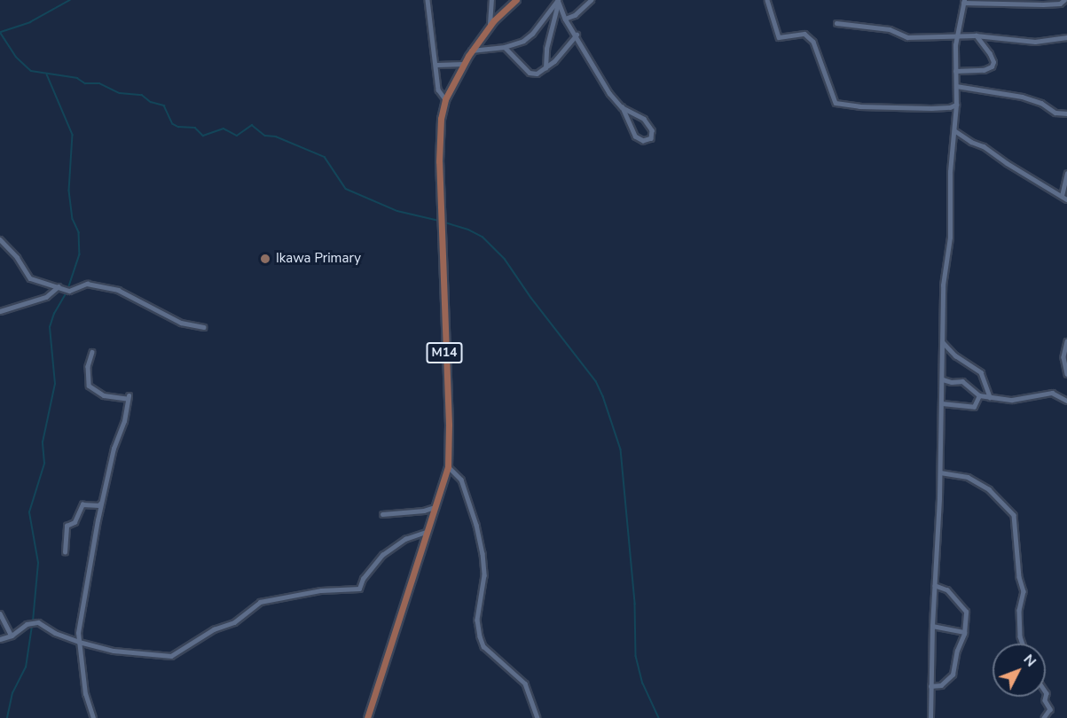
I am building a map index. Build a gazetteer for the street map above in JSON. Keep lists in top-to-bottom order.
{
  "streets": {
    "main road": ["M14"]
  },
  "places": ["Ikawa Primary"],
  "north": "top right"
}
